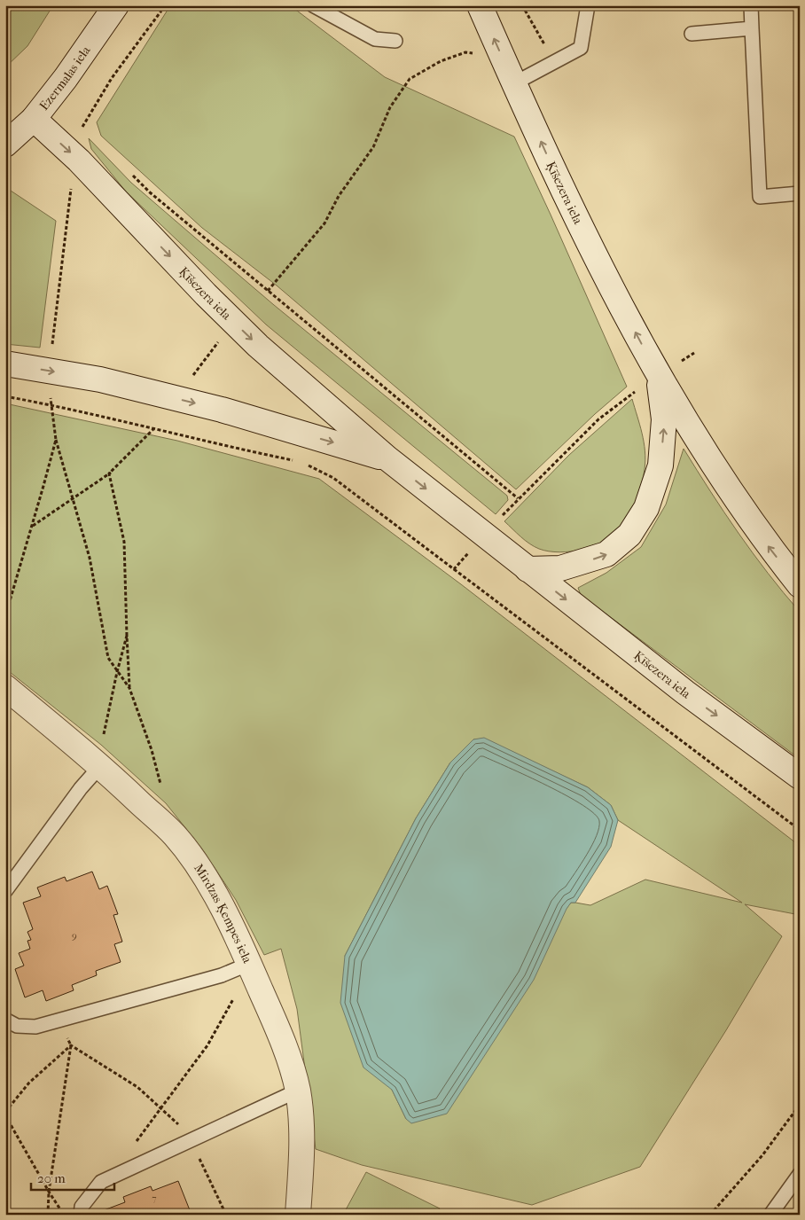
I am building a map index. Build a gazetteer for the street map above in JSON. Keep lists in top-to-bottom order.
{
  "streets": {
    "street": ["Ezermalas iela", "Ķīšezera iela", "Mirdzas Ķempes iela"]
  },
  "crossings": [
    ["Ezermalas iela", "Ķīšezera iela"]
  ],
  "house_numbers": ["9", "7"],
  "scale_bar": "20 m"
}
